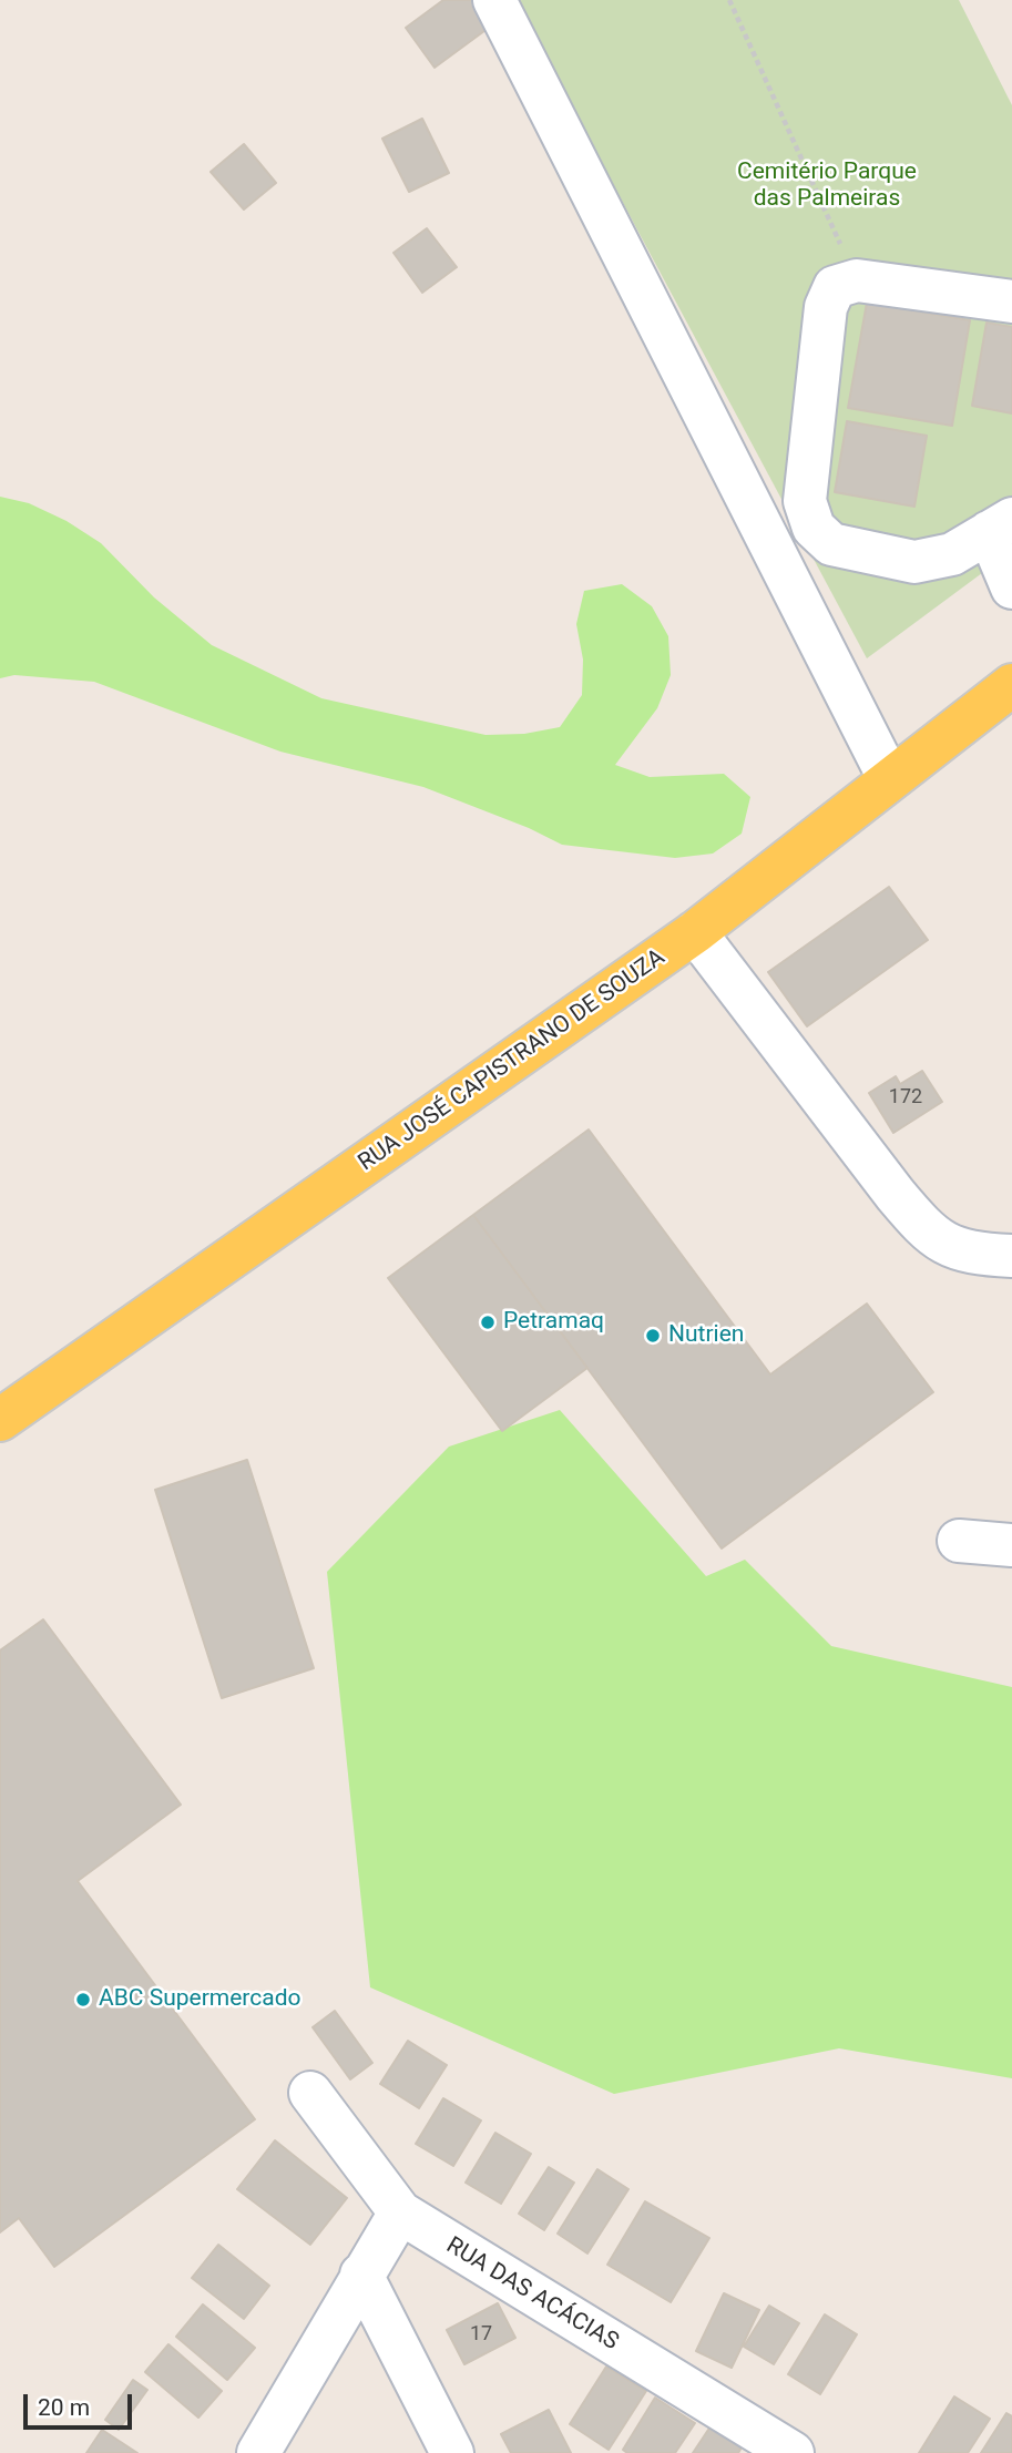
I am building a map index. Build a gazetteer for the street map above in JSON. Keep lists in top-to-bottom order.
{
  "streets": {
    "main road": ["RUA JOSÉ CAPISTRANO DE SOUZA"],
    "street": ["RUA DAS ACÁCIAS"]
  },
  "parks": ["Cemitério Parque das Palmeiras"],
  "places": ["Petramaq", "Nutrien", "ABC Supermercado"],
  "house_numbers": ["172", "17"],
  "scale_bar": "20 m"
}
